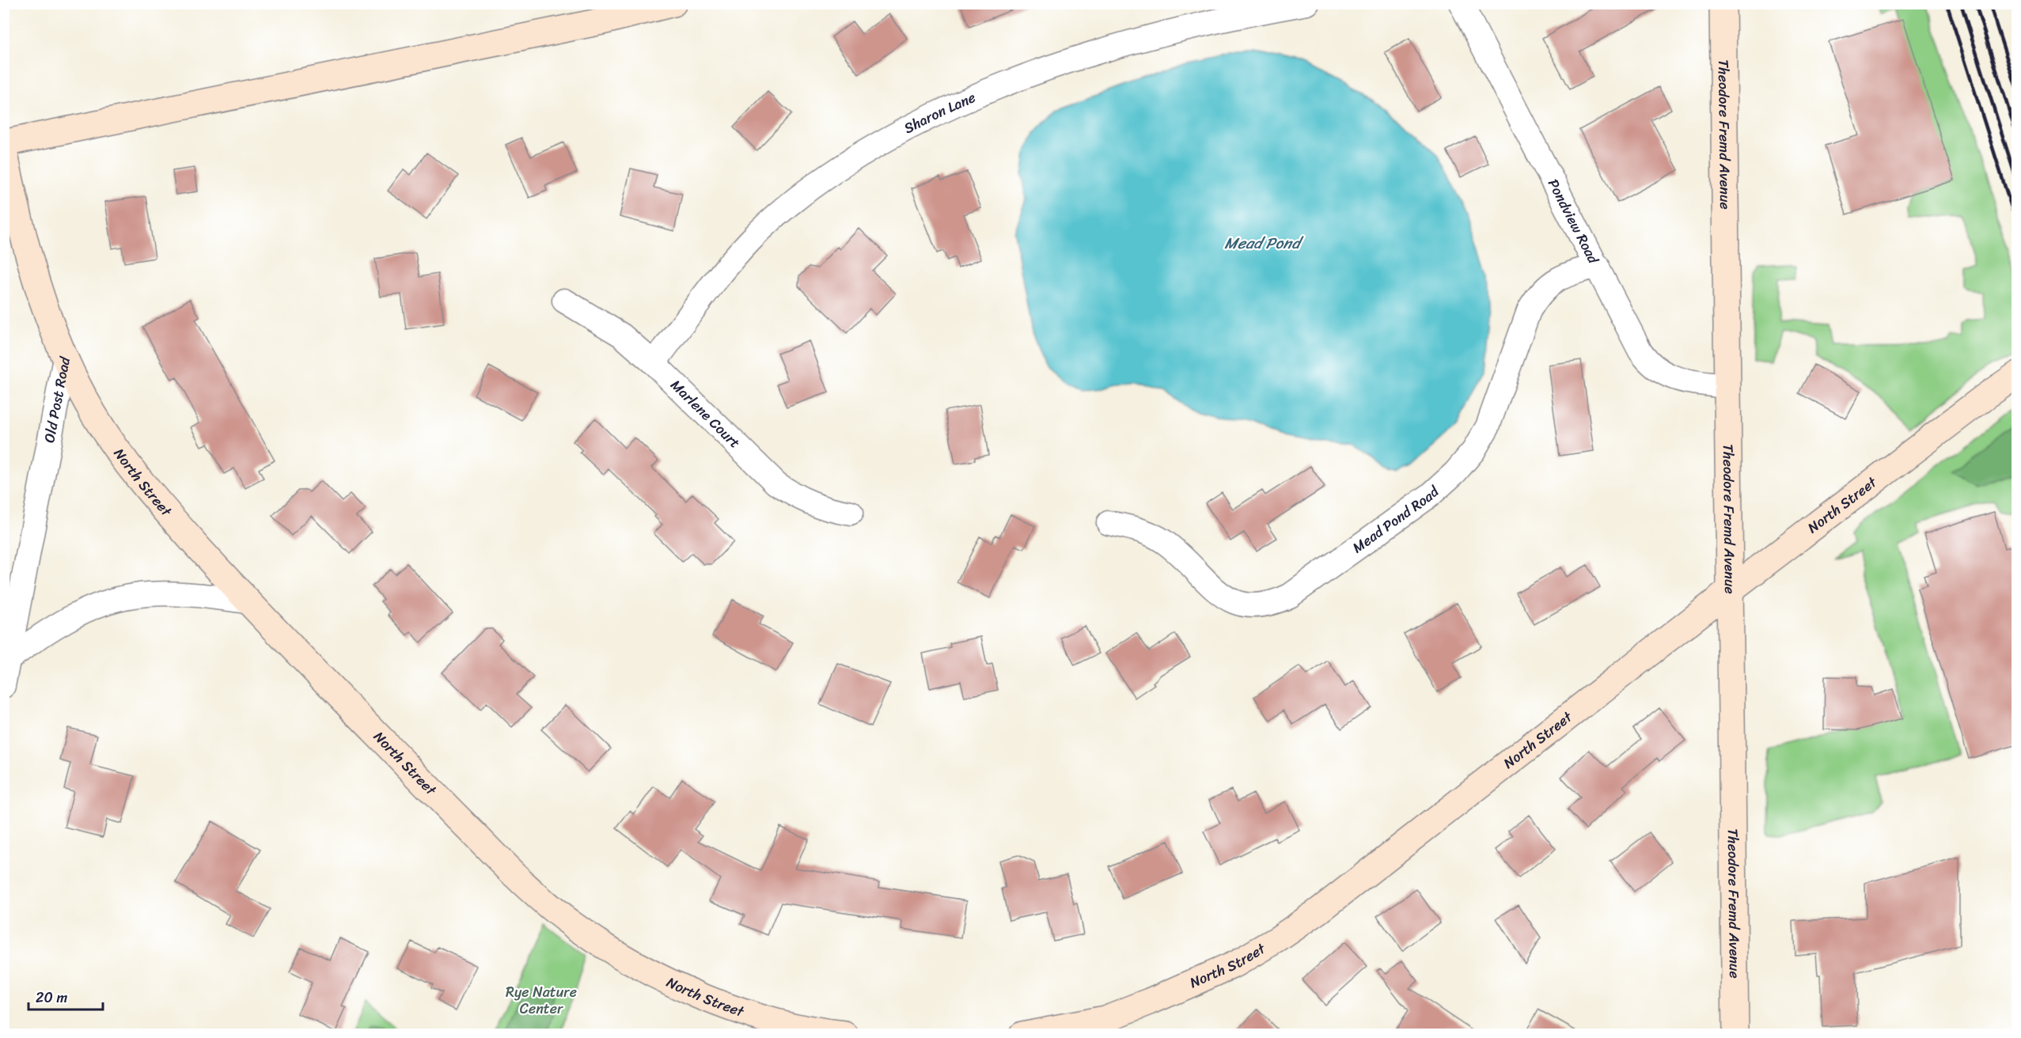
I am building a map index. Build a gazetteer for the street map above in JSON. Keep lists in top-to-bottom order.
{
  "streets": {
    "street": [
      "Sharon Lane",
      "Theodore Fremd Avenue",
      "Pondview Road",
      "Old Post Road",
      "Marlene Court",
      "North Street",
      "Mead Pond Road"
    ]
  },
  "crossings": [
    ["Sharon Lane", "Marlene Court"],
    ["Theodore Fremd Avenue", "Pondview Road"],
    ["Theodore Fremd Avenue", "North Street"],
    ["Pondview Road", "Mead Pond Road"],
    ["Old Post Road", "North Street"]
  ],
  "water": ["Mead Pond"],
  "parks": ["Rye Nature Center"],
  "scale_bar": "20 m"
}
